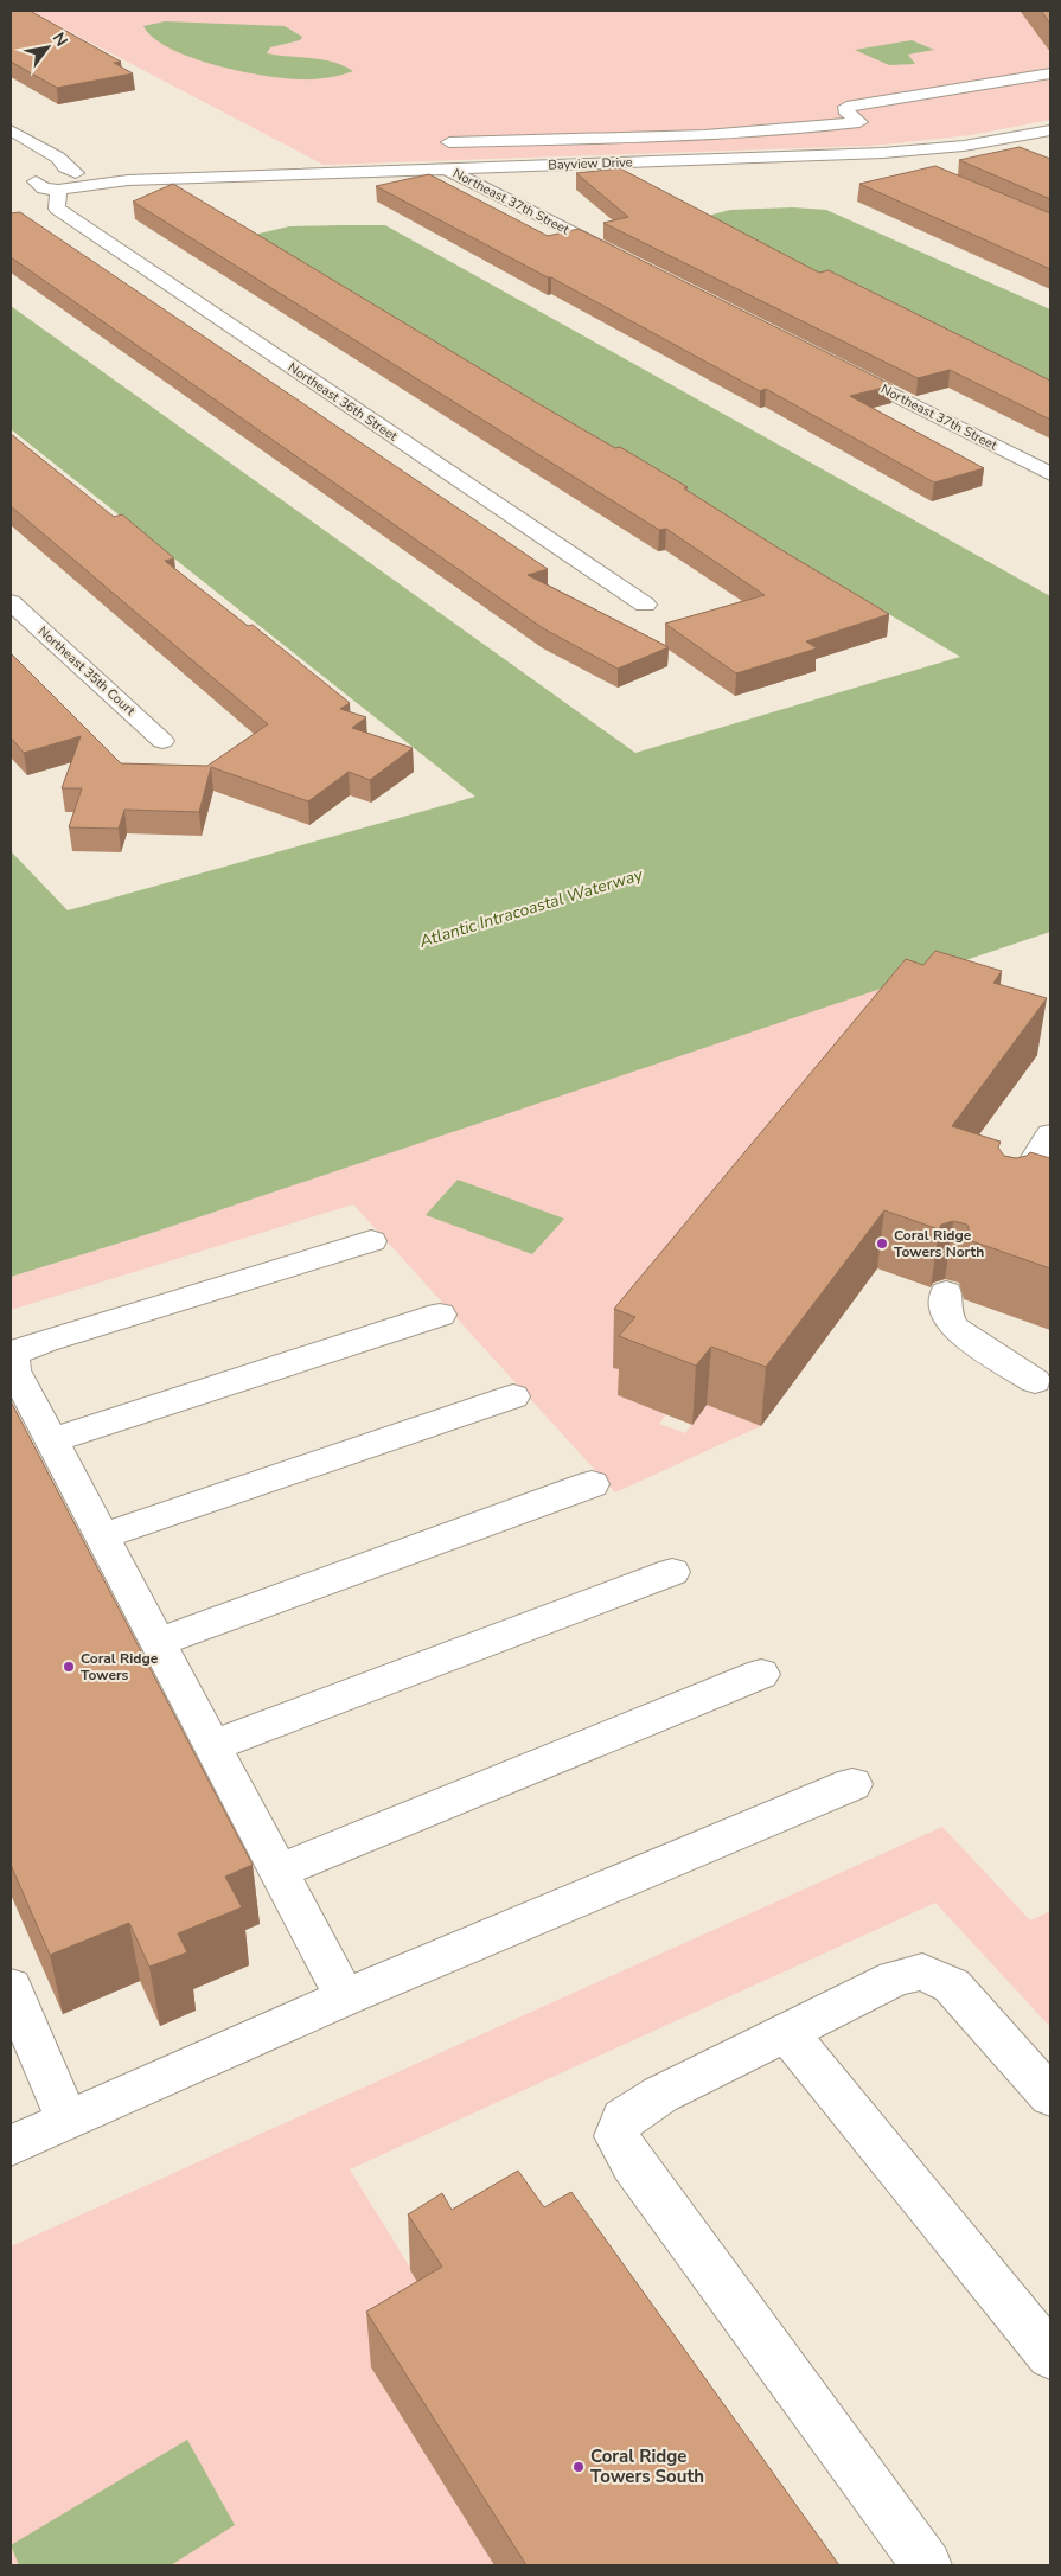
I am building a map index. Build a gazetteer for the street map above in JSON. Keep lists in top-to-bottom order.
{
  "streets": {
    "street": [
      "Bayview Drive",
      "Northeast 37th Street",
      "Northeast 36th Street",
      "Northeast 35th Court"
    ]
  },
  "crossings": [
    ["Bayview Drive", "Northeast 37th Street"],
    ["Bayview Drive", "Northeast 36th Street"]
  ],
  "water": ["Atlantic Intracoastal Waterway"],
  "places": ["Coral Ridge Towers North", "Coral Ridge Towers", "Coral Ridge Towers South"],
  "north": "top right"
}
